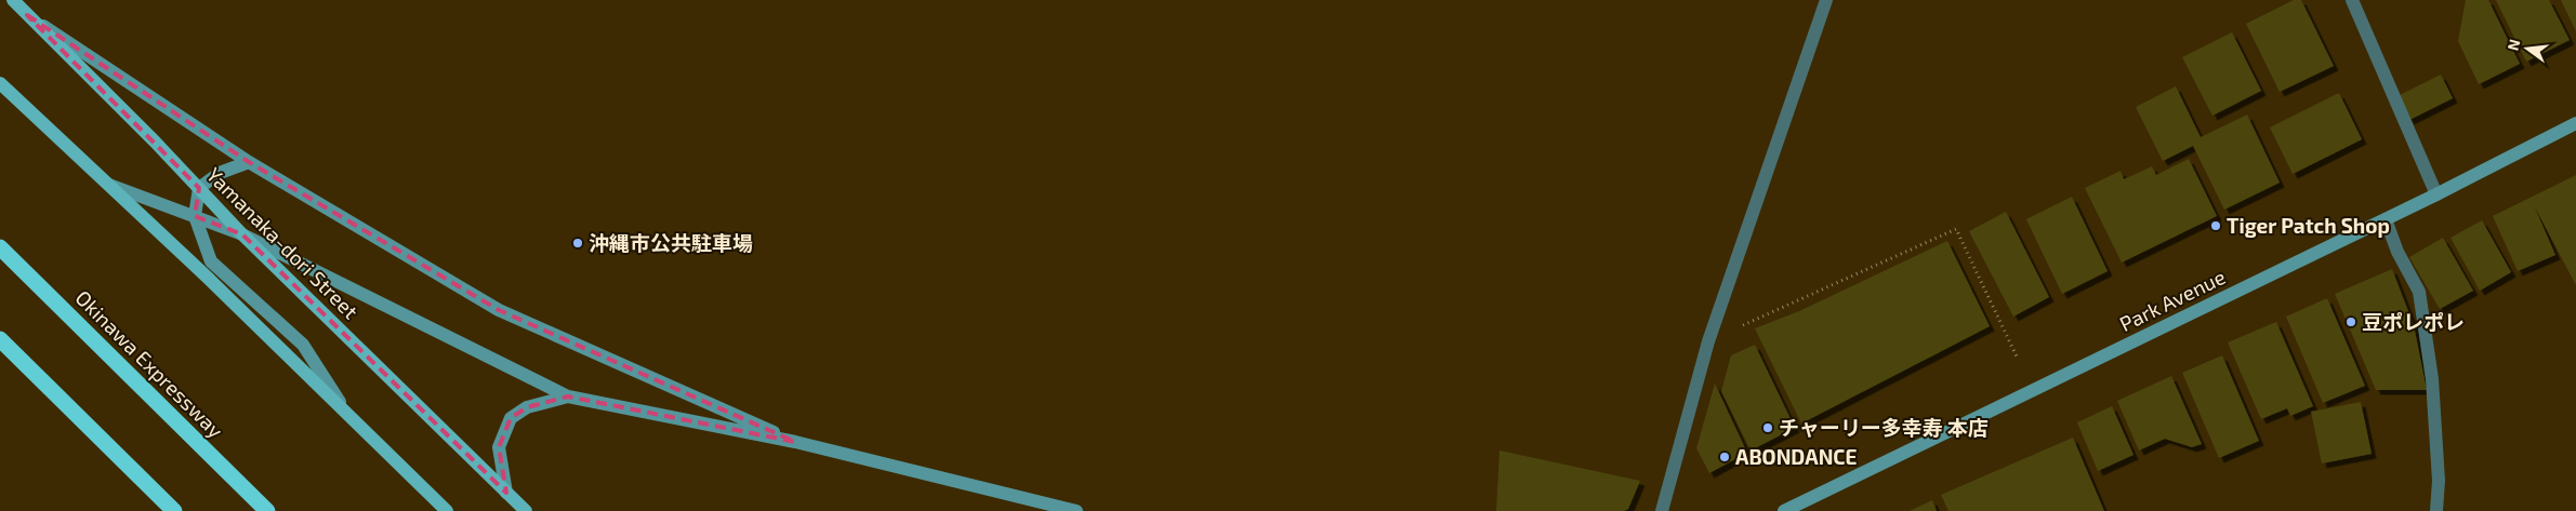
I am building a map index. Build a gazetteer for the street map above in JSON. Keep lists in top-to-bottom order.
{
  "streets": {
    "highway": ["Okinawa Expressway"],
    "main road": ["Yamanaka-dori Street"],
    "street": ["Park Avenue"]
  },
  "places": [
    "Tiger Patch Shop",
    "沖縄市公共駐車場",
    "豆ポレポレ",
    "チャーリー多幸寿 本店",
    "ABONDANCE"
  ],
  "north": "left"
}
